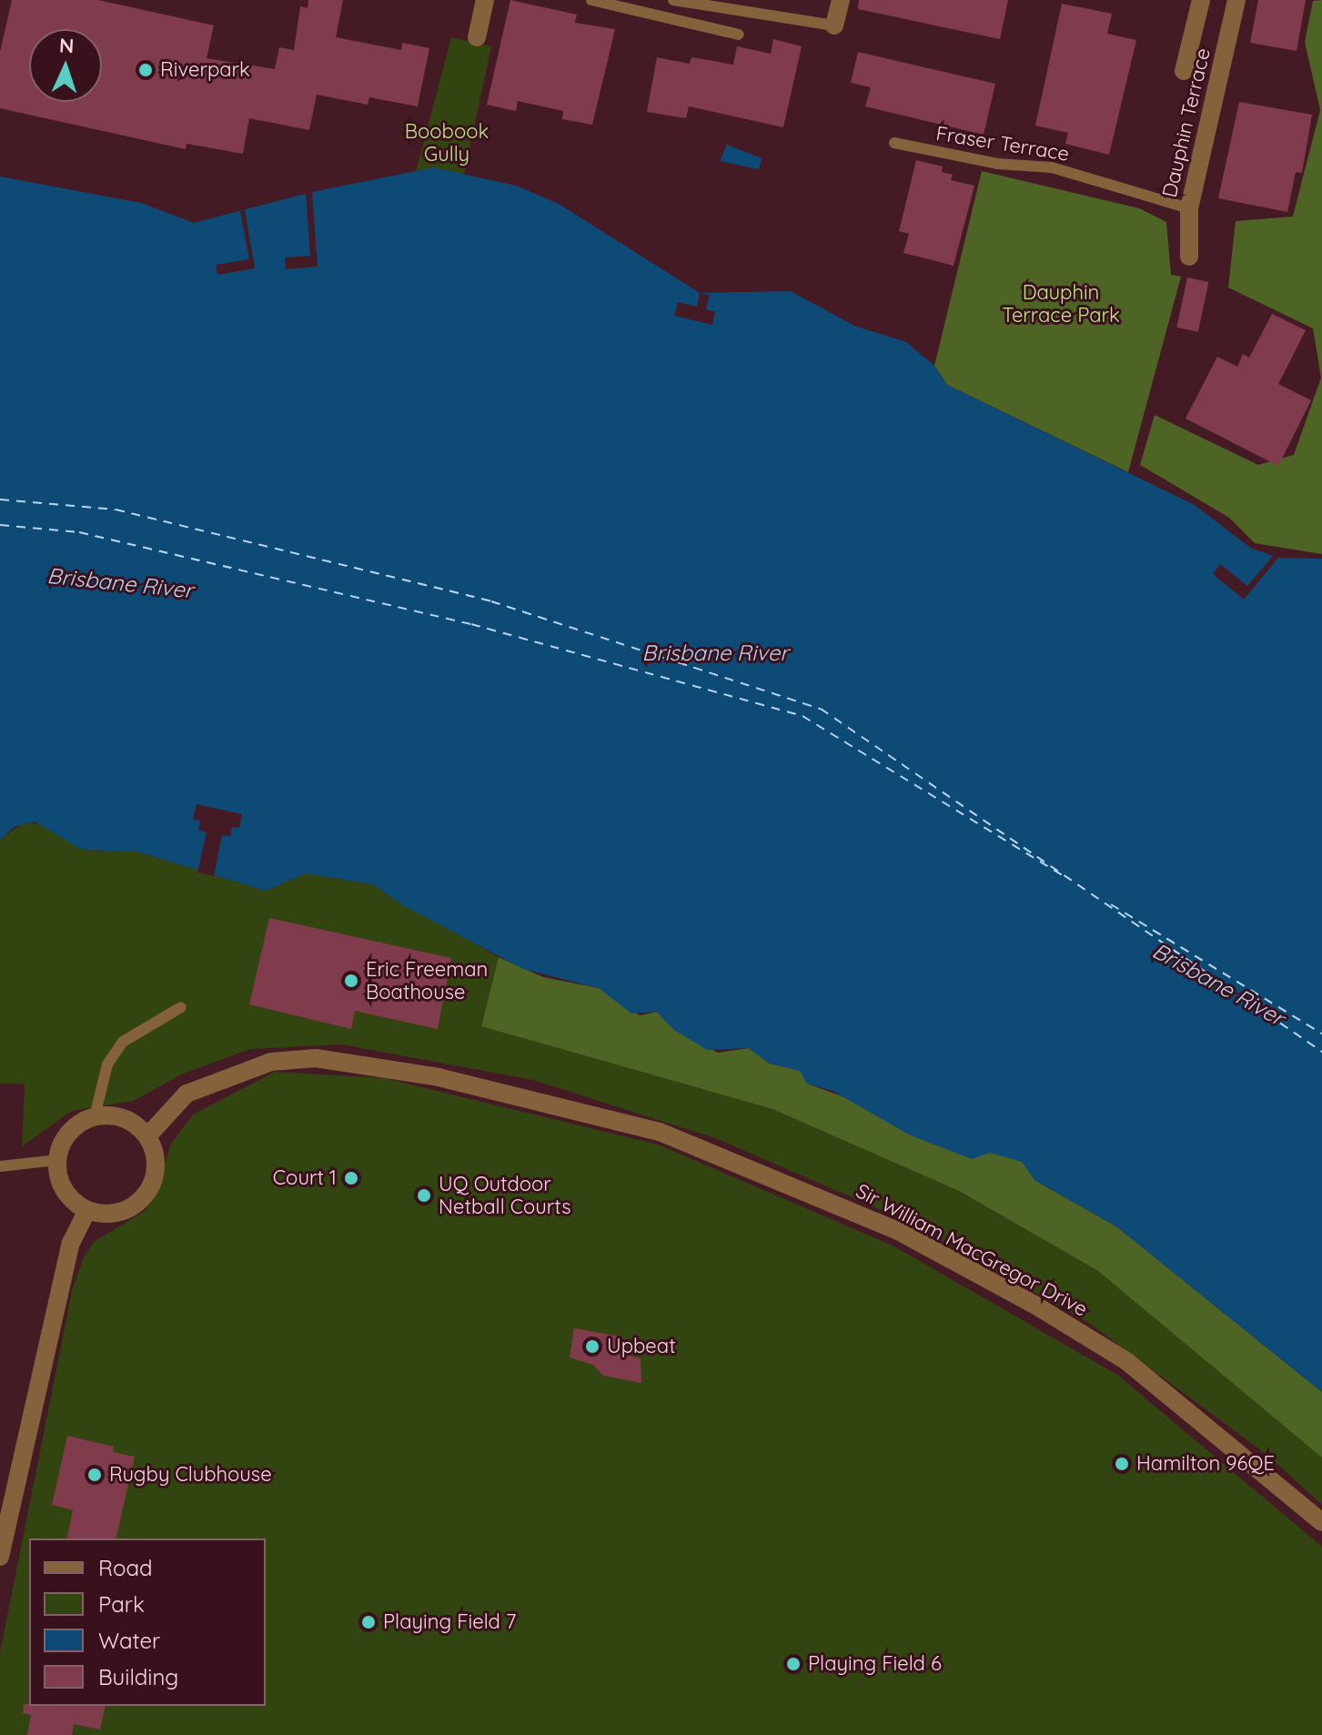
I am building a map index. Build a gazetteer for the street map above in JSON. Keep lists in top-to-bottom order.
{
  "streets": {
    "street": ["Dauphin Terrace", "Sir William MacGregor Drive"],
    "lane": ["Fraser Terrace"]
  },
  "crossings": [
    ["Dauphin Terrace", "Fraser Terrace"]
  ],
  "water": ["Brisbane River"],
  "parks": ["Boobook Gully", "Dauphin Terrace Park"],
  "places": [
    "Riverpark",
    "Eric Freeman Boathouse",
    "Court 1",
    "UQ Outdoor Netball Courts",
    "Upbeat",
    "Hamilton 96QE",
    "Rugby Clubhouse",
    "Playing Field 7",
    "Playing Field 6"
  ],
  "legend": [
    "Road",
    "Park",
    "Water",
    "Building"
  ],
  "north": "top"
}
